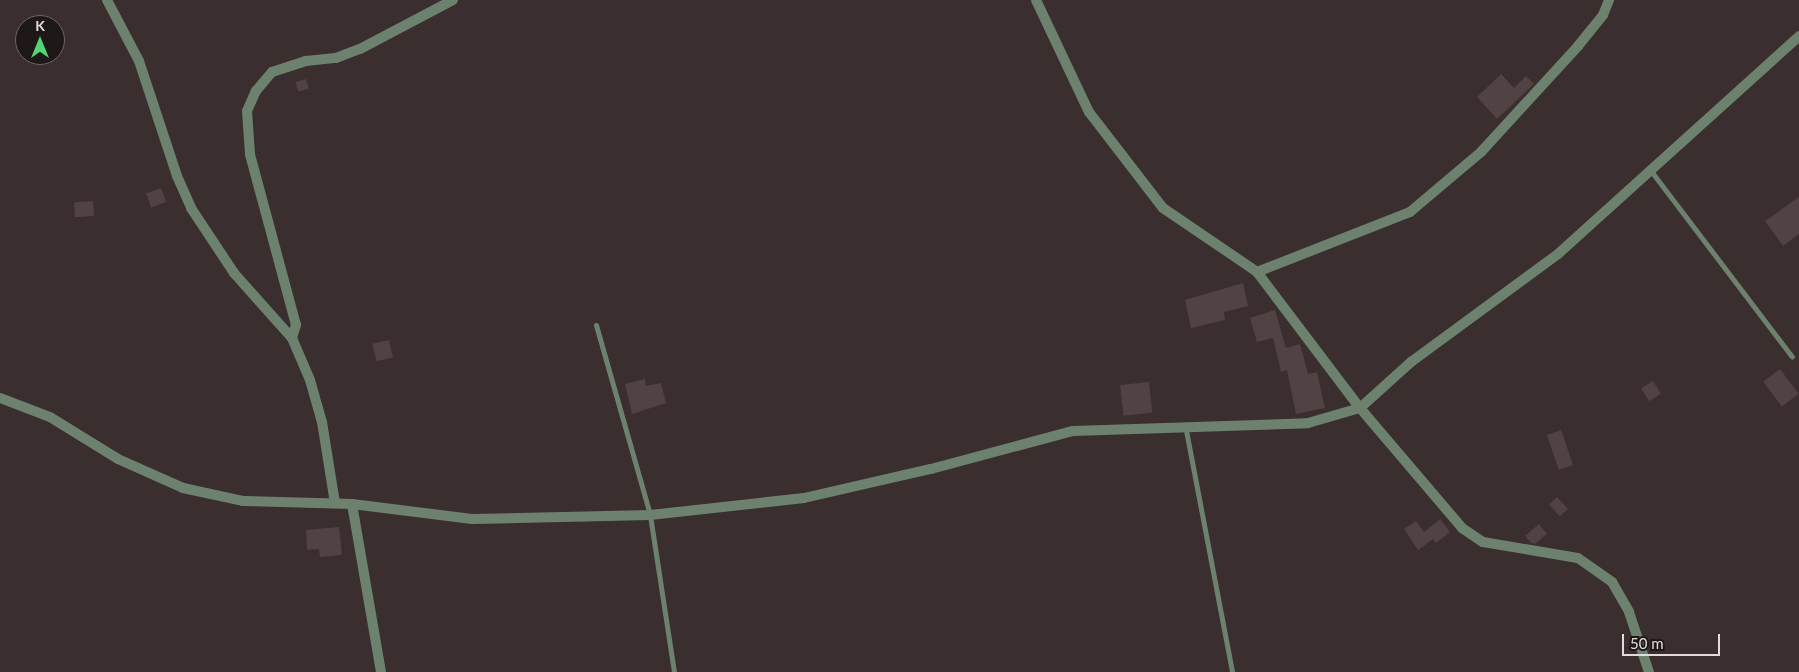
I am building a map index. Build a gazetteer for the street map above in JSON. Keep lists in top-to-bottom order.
{
  "scale_bar": "50 m",
  "north": "top"
}
